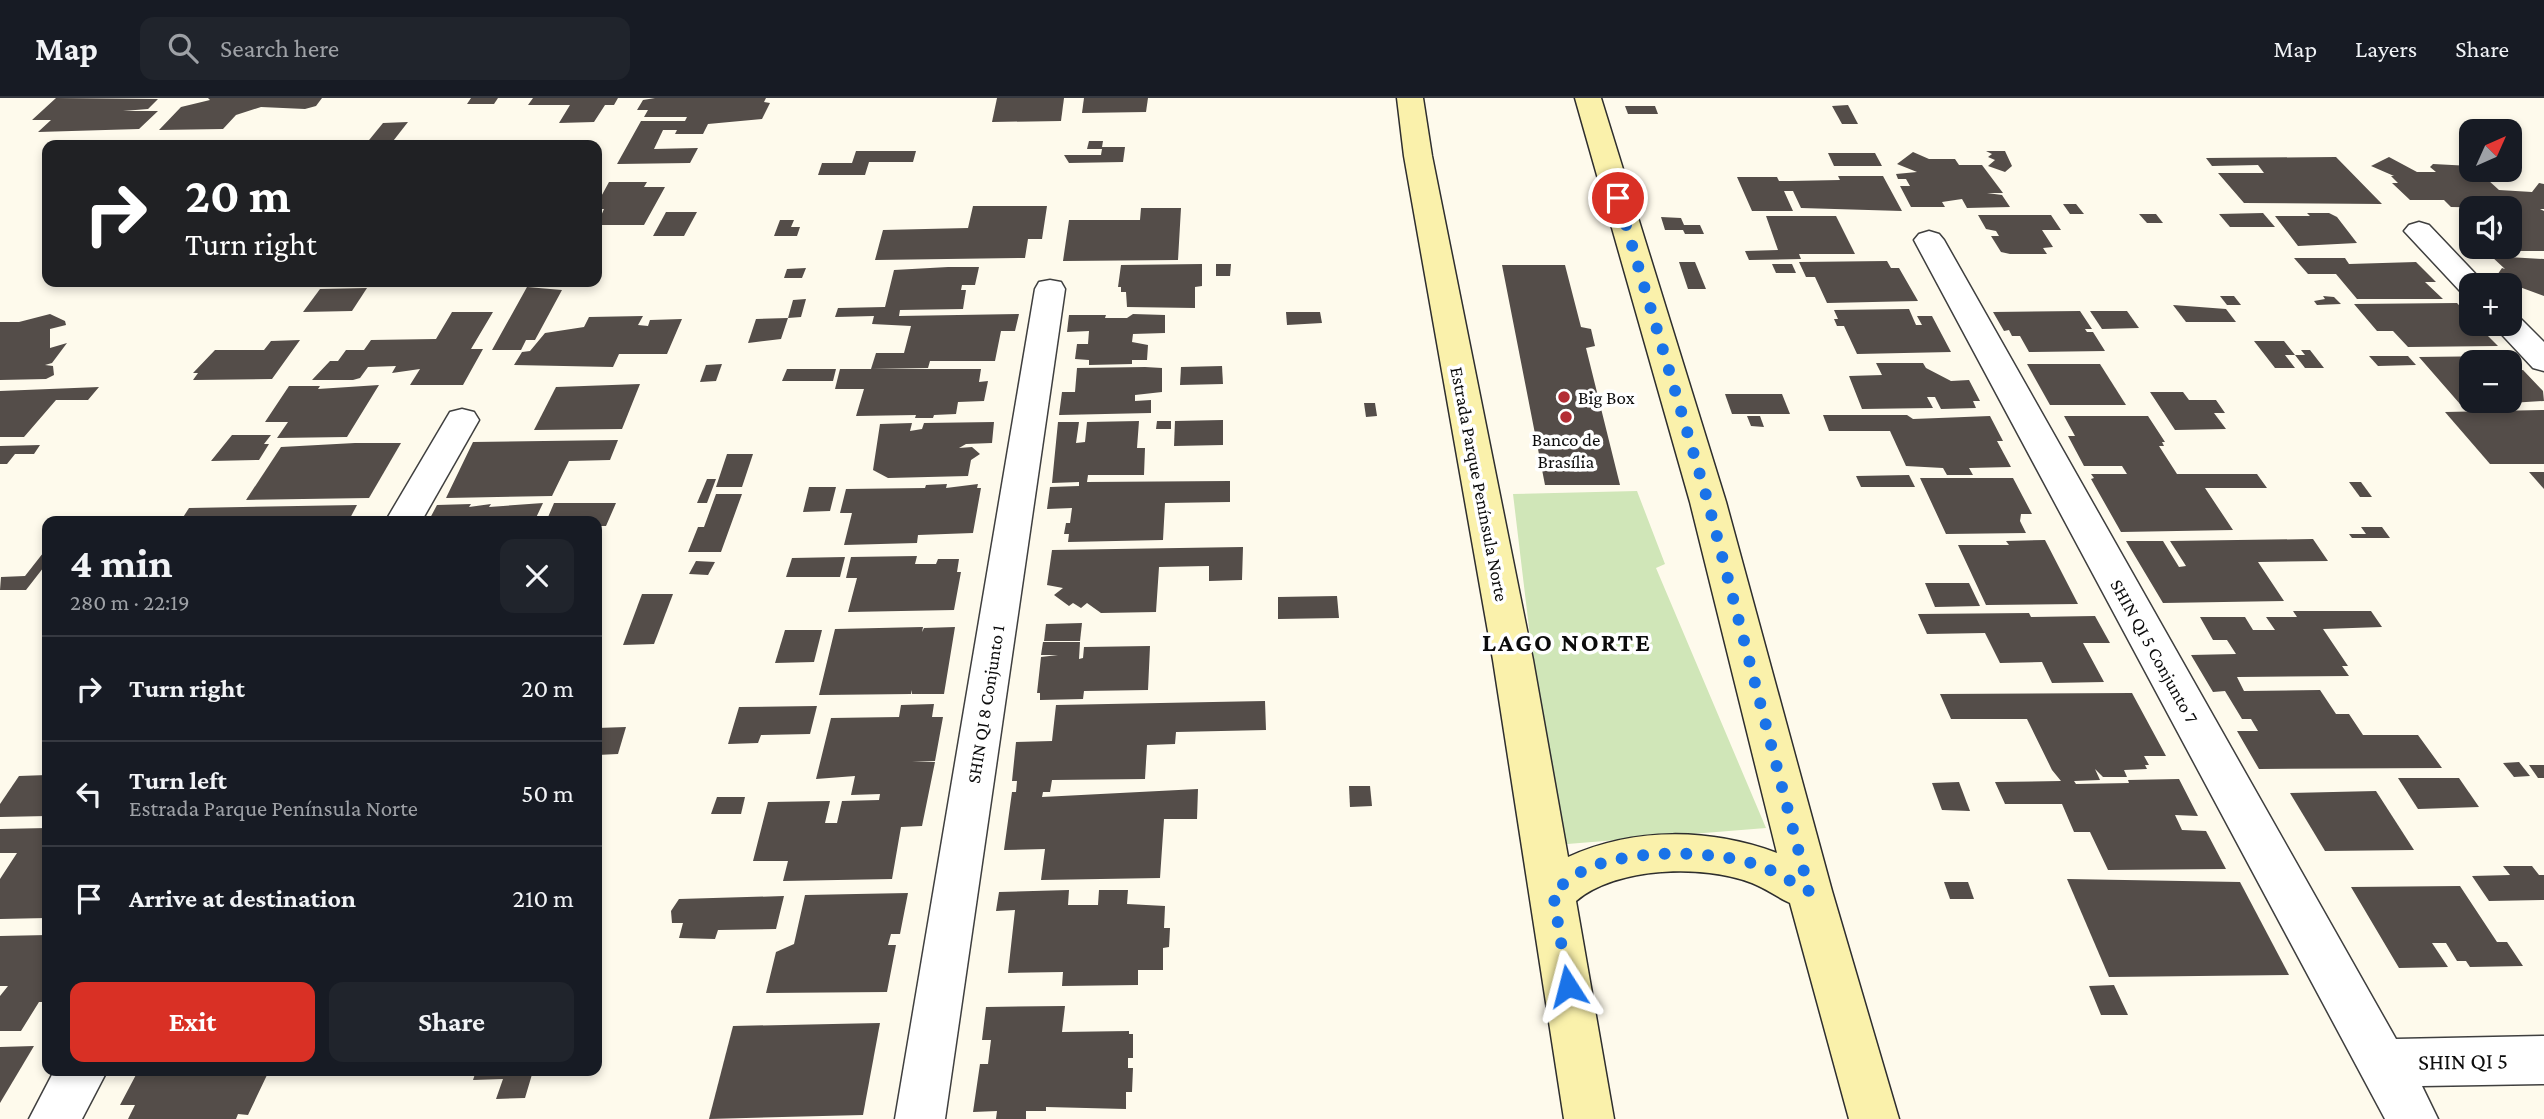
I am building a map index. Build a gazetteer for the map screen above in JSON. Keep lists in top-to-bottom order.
{
  "streets": {
    "main road": ["Estrada Parque Península Norte"],
    "street": ["SHIN QI 5 Conjunto 7", "SHIN QI 8 Conjunto 1", "SHIN QI 5"]
  },
  "crossings": [
    ["SHIN QI 5 Conjunto 7", "SHIN QI 5"]
  ],
  "districts": ["LAGO NORTE"],
  "places": ["Big Box", "Banco de Brasília"],
  "north": "top right",
  "page": {
    "header": "Map",
    "search": "Search here",
    "nav": ["Map", "Layers", "Share"],
    "map_buttons": ["+", "−"],
    "turn": ["20 m", "Turn right"],
    "heading": ["4 min", "280 m · 22:19"],
    "list": [
      {
        "name": "Turn right",
        "value": "20 m"
      },
      {
        "name": "Turn left",
        "note": "Estrada Parque Península Norte",
        "value": "50 m"
      },
      {
        "name": "Arrive at destination",
        "value": "210 m"
      }
    ],
    "buttons": ["Exit", "Share"]
  }
}
